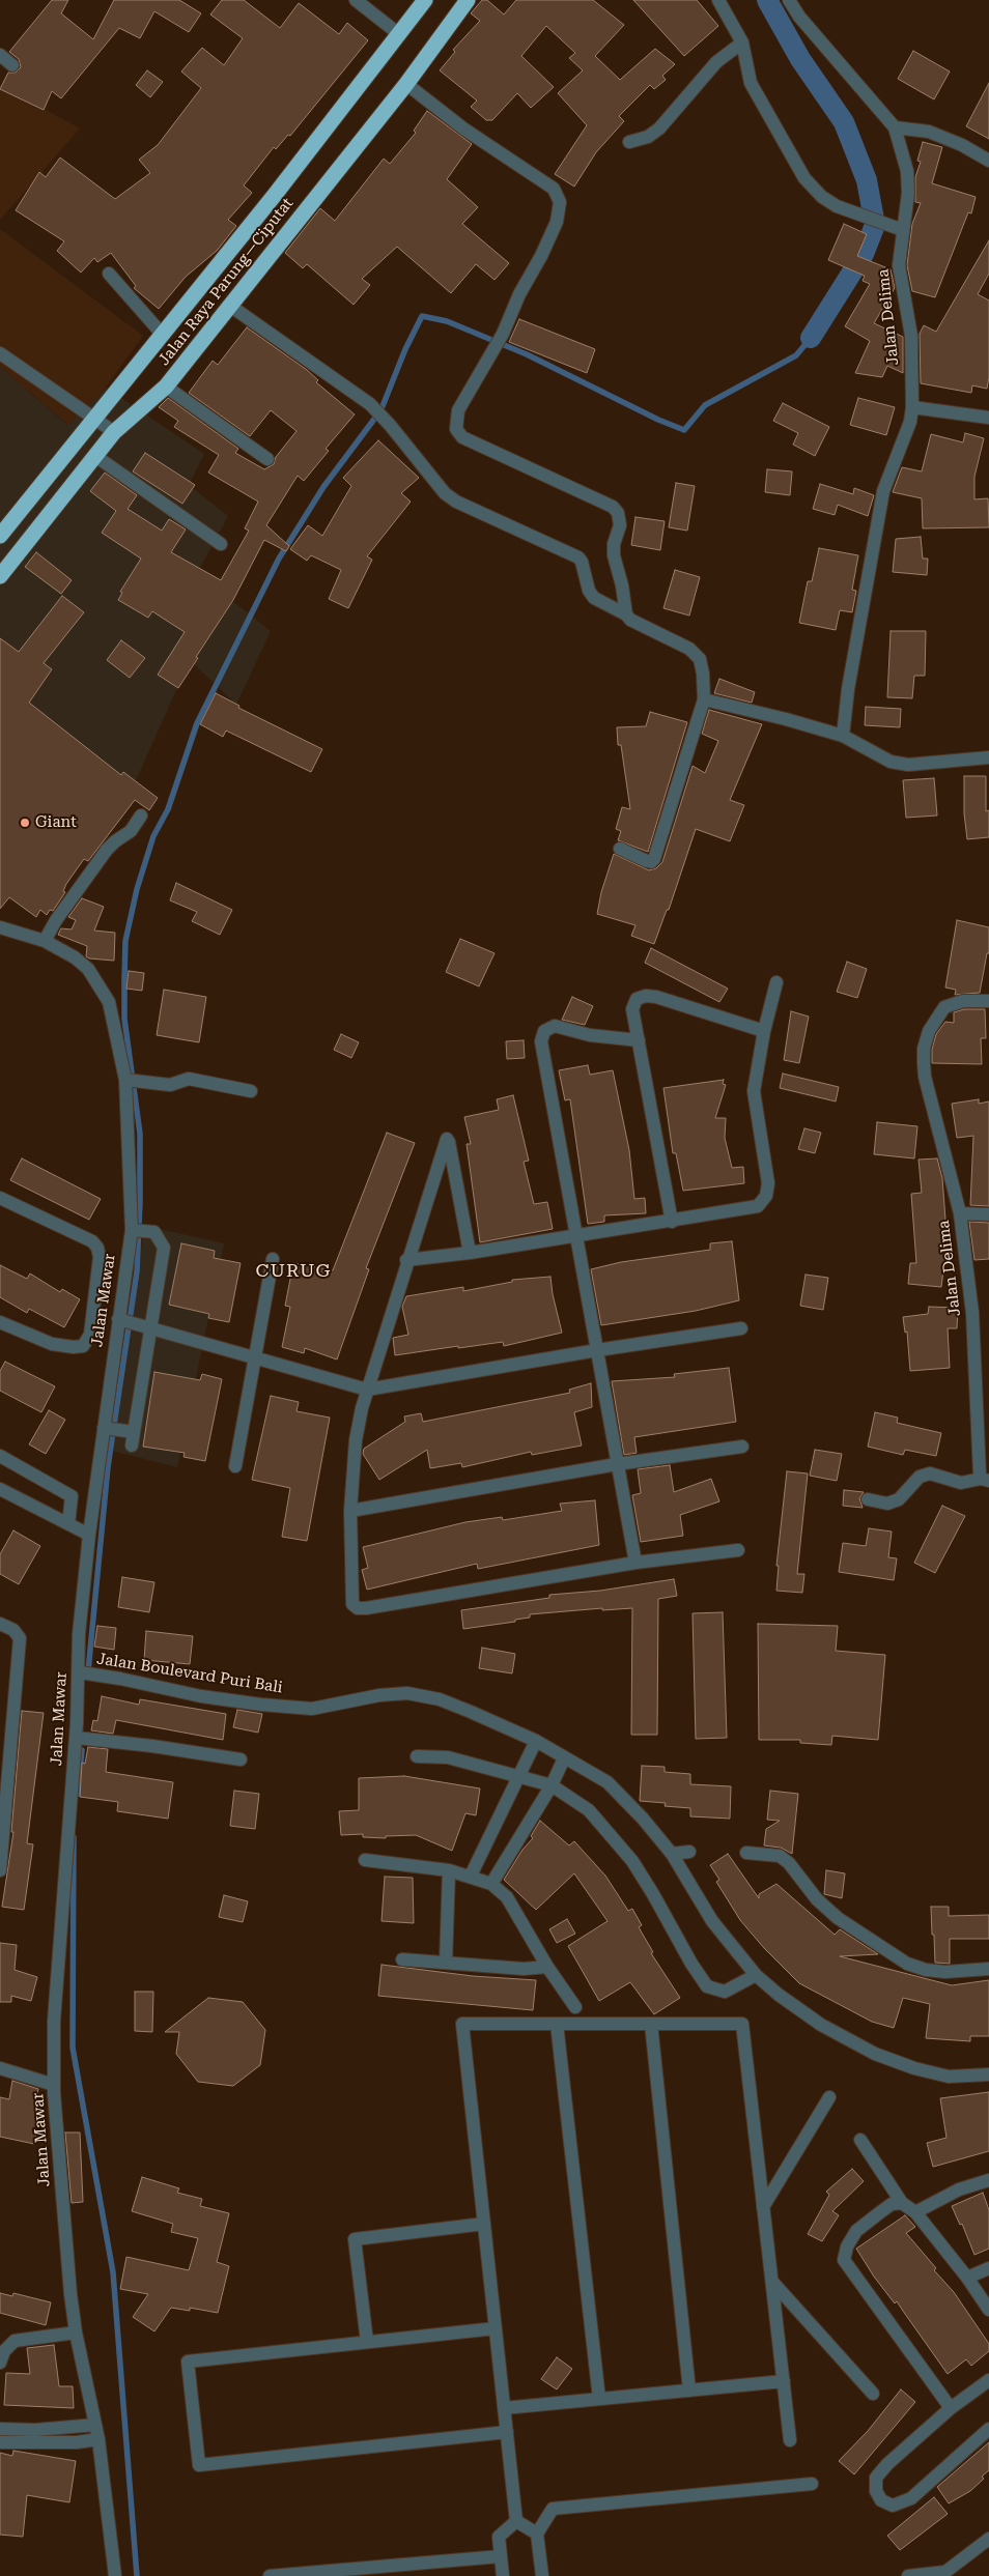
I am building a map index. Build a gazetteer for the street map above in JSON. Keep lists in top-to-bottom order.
{
  "streets": {
    "highway": ["Jalan Raya Parung—Ciputat"],
    "street": ["Jalan Delima", "Jalan Mawar", "Jalan Boulevard Puri Bali"]
  },
  "crossings": [
    ["Jalan Mawar", "Jalan Boulevard Puri Bali"]
  ],
  "districts": ["CURUG"],
  "places": ["Giant"]
}
